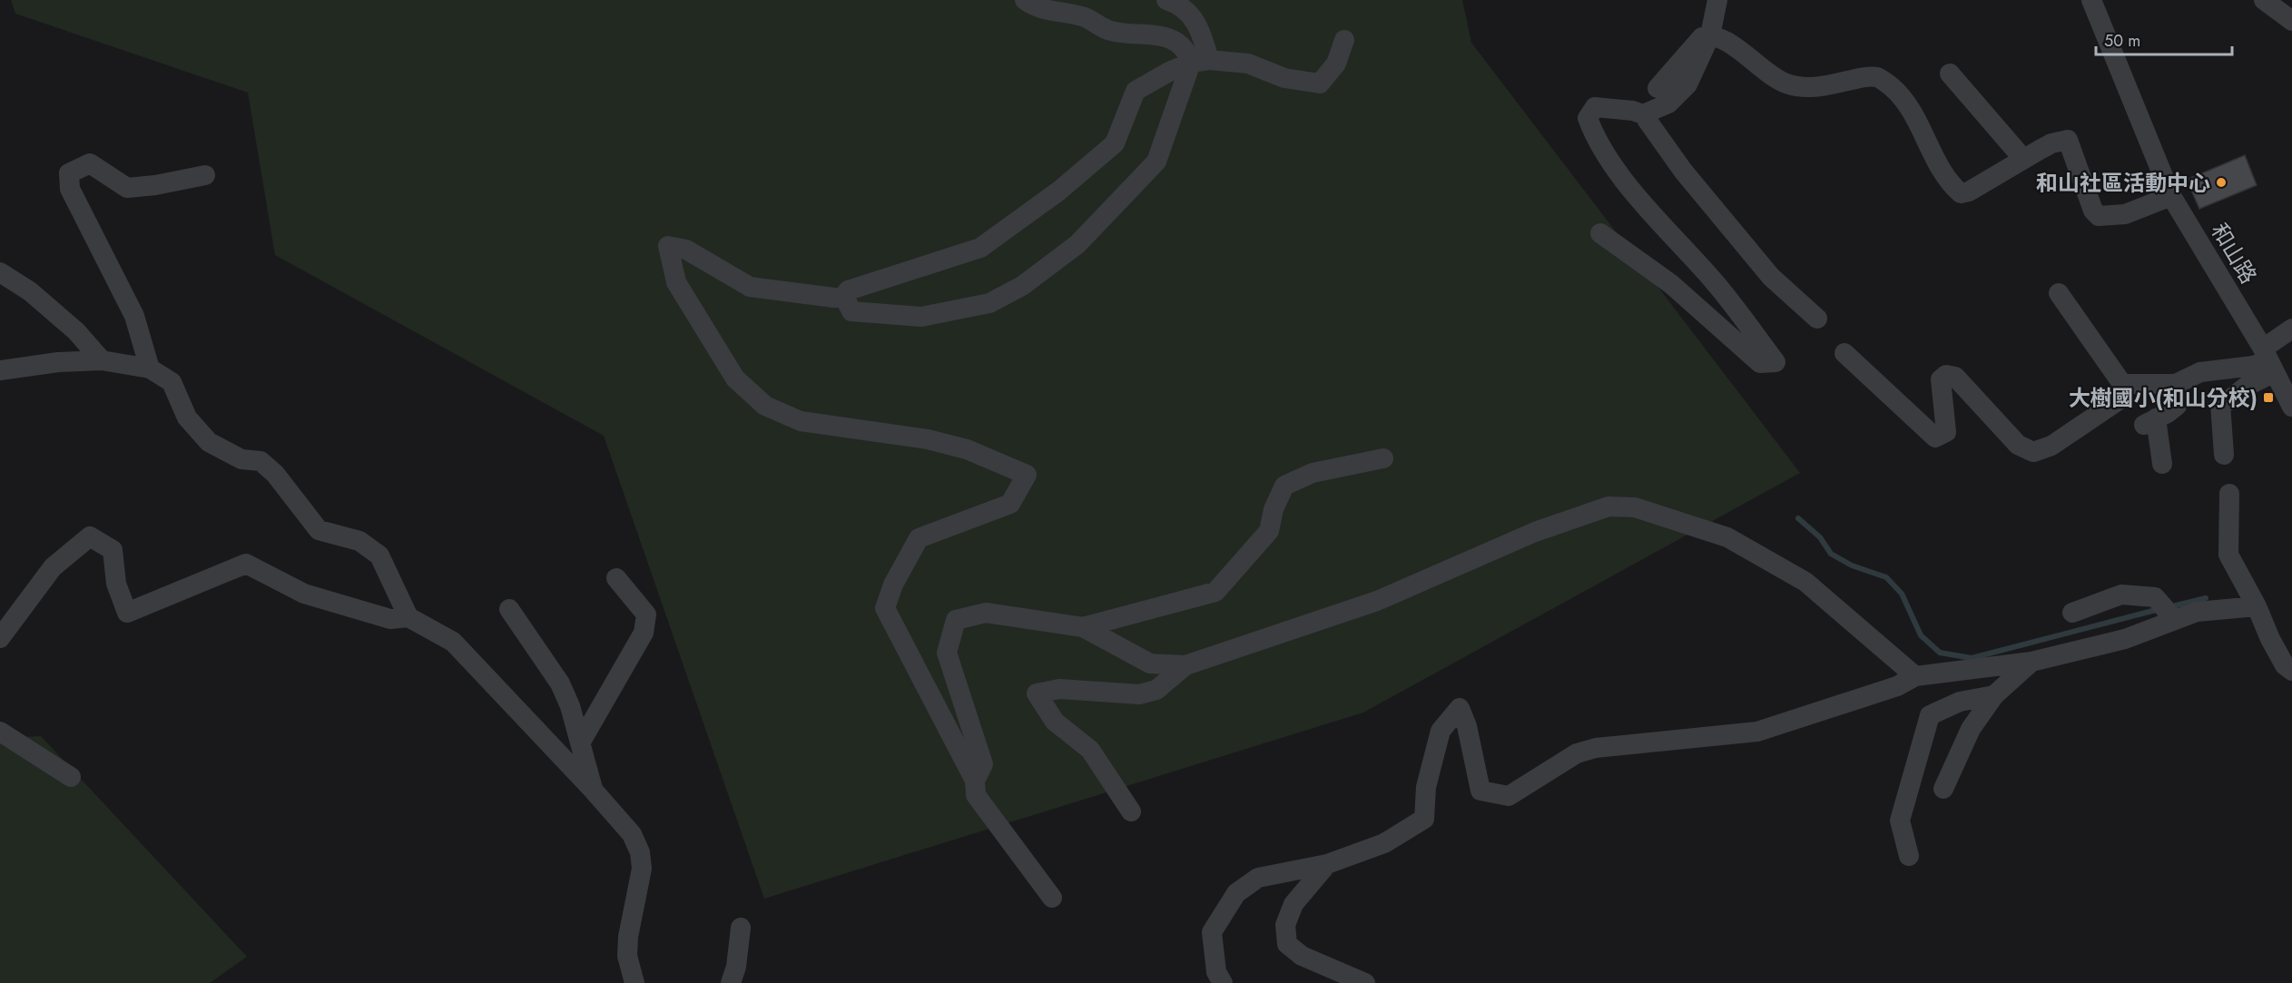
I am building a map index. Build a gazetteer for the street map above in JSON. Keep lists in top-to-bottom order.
{
  "streets": {
    "street": ["和山路"]
  },
  "places": {
    "other": ["和山社區活動中心"],
    "transit": ["大樹國小(和山分校)"]
  },
  "scale_bar": "50 m"
}
